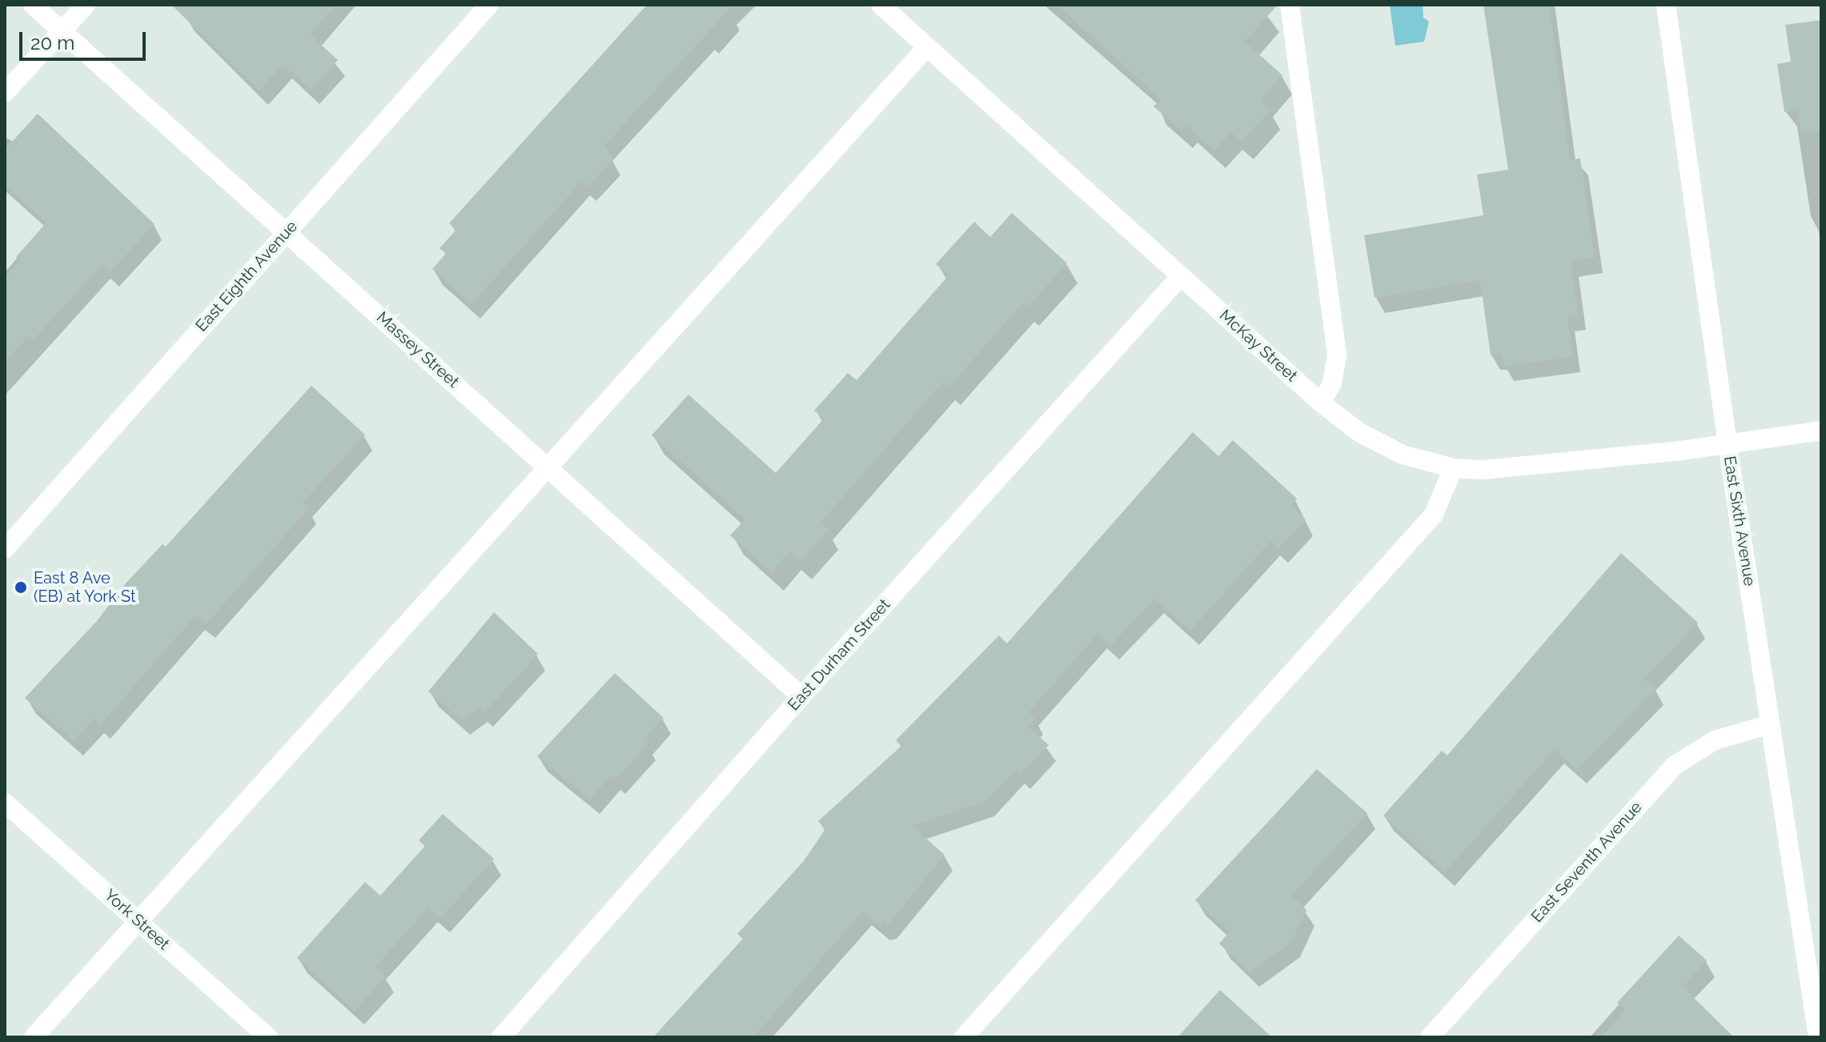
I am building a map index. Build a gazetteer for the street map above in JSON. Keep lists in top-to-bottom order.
{
  "streets": {
    "street": [
      "East Eighth Avenue",
      "McKay Street",
      "Massey Street",
      "East Sixth Avenue",
      "East Durham Street",
      "East Seventh Avenue",
      "York Street"
    ]
  },
  "crossings": [
    ["East Eighth Avenue", "Massey Street"],
    ["McKay Street", "East Sixth Avenue"],
    ["McKay Street", "East Durham Street"],
    ["Massey Street", "East Durham Street"],
    ["East Sixth Avenue", "East Seventh Avenue"]
  ],
  "places": ["East 8 Ave (EB) at York St"],
  "scale_bar": "20 m"
}
